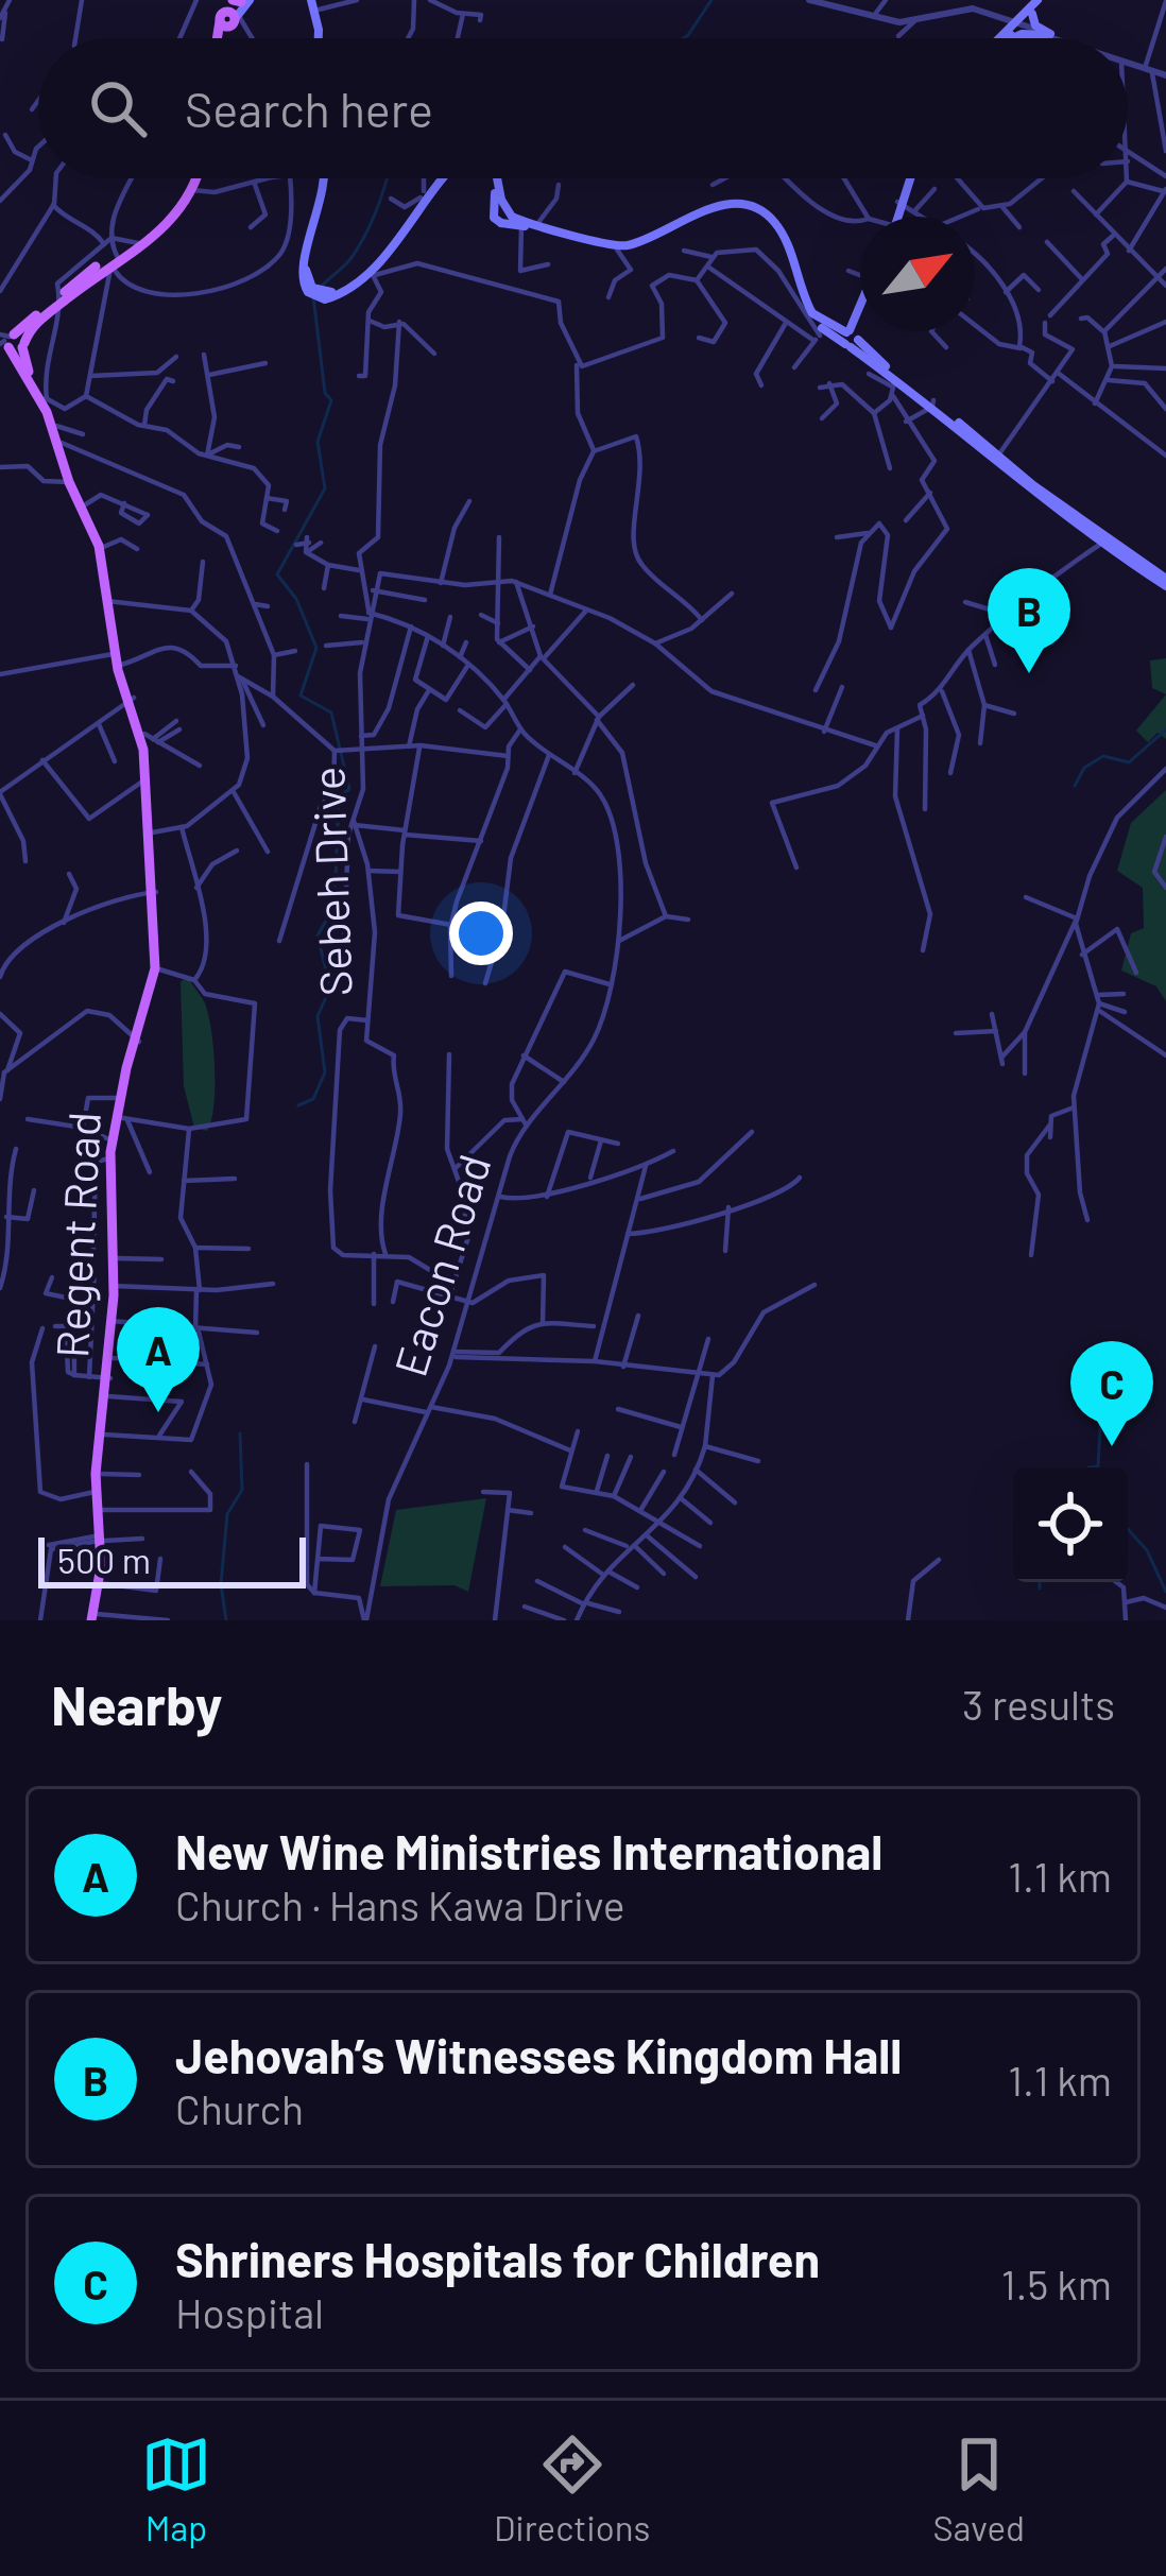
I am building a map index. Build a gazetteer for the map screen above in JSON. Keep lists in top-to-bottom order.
{
  "streets": {
    "main road": ["Regent Road"],
    "street": ["Sebeh Drive", "Eacon Road"]
  },
  "crossings": [
    ["Sebeh Drive", "Eacon Road"]
  ],
  "scale_bar": "500 m",
  "north": "top right",
  "page": {
    "search": "Search here",
    "pins": ["B", "A", "C"],
    "scale": "500 m",
    "heading": ["Nearby", "3 results"],
    "list": [
      {
        "mark": "A",
        "name": "New Wine Ministries International",
        "note": "Church · Hans Kawa Drive",
        "value": "1.1 km"
      },
      {
        "mark": "B",
        "name": "Jehovah’s Witnesses Kingdom Hall",
        "note": "Church",
        "value": "1.1 km"
      },
      {
        "mark": "C",
        "name": "Shriners Hospitals for Children",
        "note": "Hospital",
        "value": "1.5 km"
      }
    ],
    "nav": ["Map", "Directions", "Saved"]
  }
}
